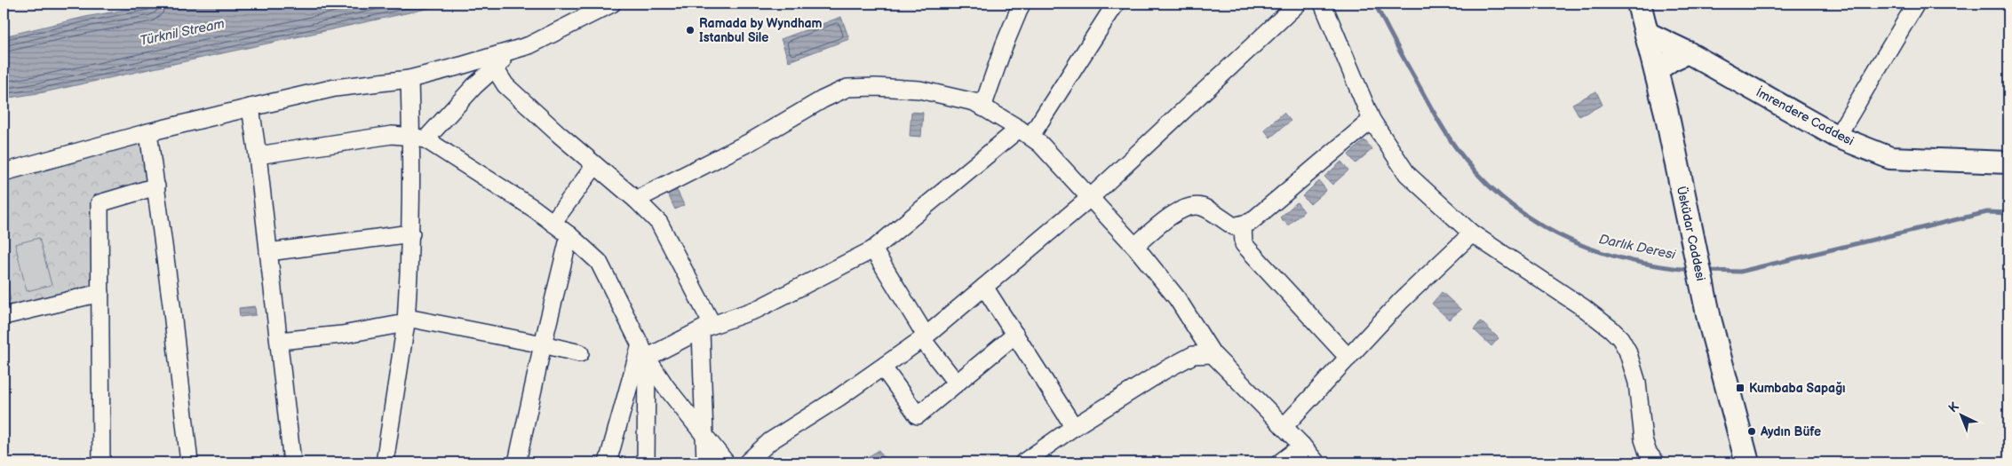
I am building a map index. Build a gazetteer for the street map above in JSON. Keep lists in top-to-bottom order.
{
  "streets": {
    "main road": ["Üsküdar Caddesi"],
    "street": ["İmrendere Caddesi"]
  },
  "crossings": [
    ["İmrendere Caddesi", "Üsküdar Caddesi"]
  ],
  "water": ["Türknil Stream", "Darlık Deresi"],
  "places": {
    "other": ["Ramada by Wyndham Istanbul Sile", "Aydın Büfe"],
    "transit": ["Kumbaba Sapağı"]
  },
  "north": "top left"
}
